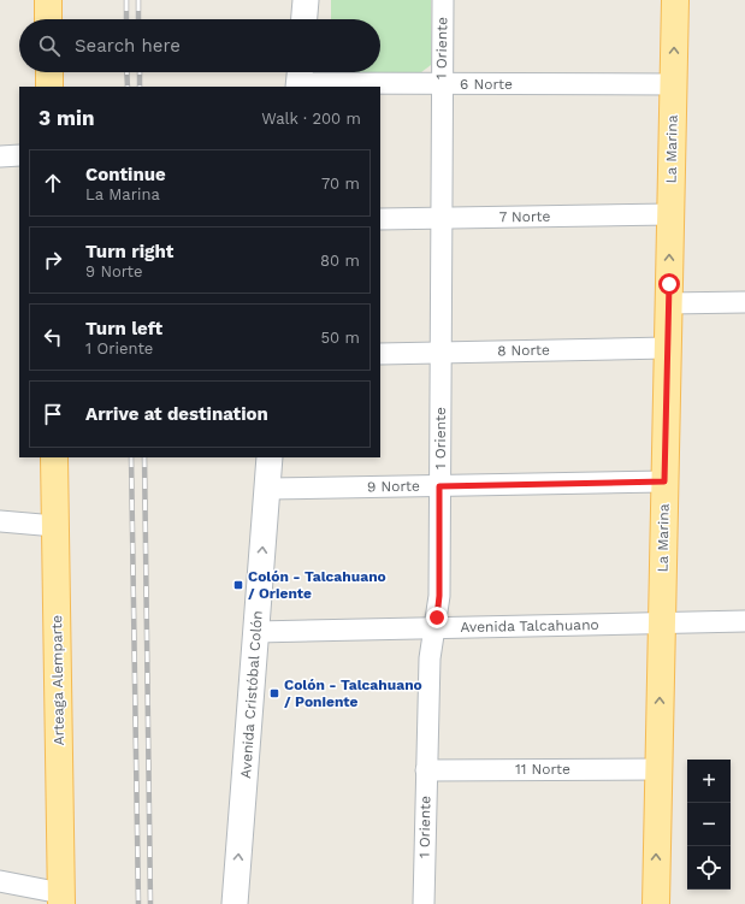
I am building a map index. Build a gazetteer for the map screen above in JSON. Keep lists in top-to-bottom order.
{
  "streets": {
    "main road": ["La Marina", "Arteaga Alemparte"],
    "street": [
      "1 Oriente",
      "6 Norte",
      "7 Norte",
      "8 Norte",
      "9 Norte",
      "Avenida Talcahuano",
      "Avenida Cristóbal Colón",
      "11 Norte"
    ]
  },
  "crossings": [
    ["1 Oriente", "6 Norte"],
    ["1 Oriente", "7 Norte"],
    ["1 Oriente", "8 Norte"],
    ["1 Oriente", "9 Norte"],
    ["1 Oriente", "Avenida Talcahuano"],
    ["1 Oriente", "11 Norte"],
    ["6 Norte", "La Marina"],
    ["La Marina", "7 Norte"],
    ["La Marina", "8 Norte"],
    ["La Marina", "9 Norte"],
    ["La Marina", "Avenida Talcahuano"],
    ["La Marina", "11 Norte"],
    ["9 Norte", "Avenida Cristóbal Colón"],
    ["Avenida Talcahuano", "Avenida Cristóbal Colón"]
  ],
  "one_way": ["La Marina", "Avenida Cristóbal Colón"],
  "places": {
    "transit": ["Colón - Talcahuano / Oriente", "Colón - Talcahuano / Poniente"]
  },
  "page": {
    "search": "Search here",
    "heading": ["3 min", "Walk · 200 m"],
    "list": [
      ["Continue", "La Marina", "70 m"],
      ["Turn right", "9 Norte", "80 m"],
      ["Turn left", "1 Oriente", "50 m"],
      "Arrive at destination"
    ],
    "map_buttons": ["+", "−"]
  }
}
